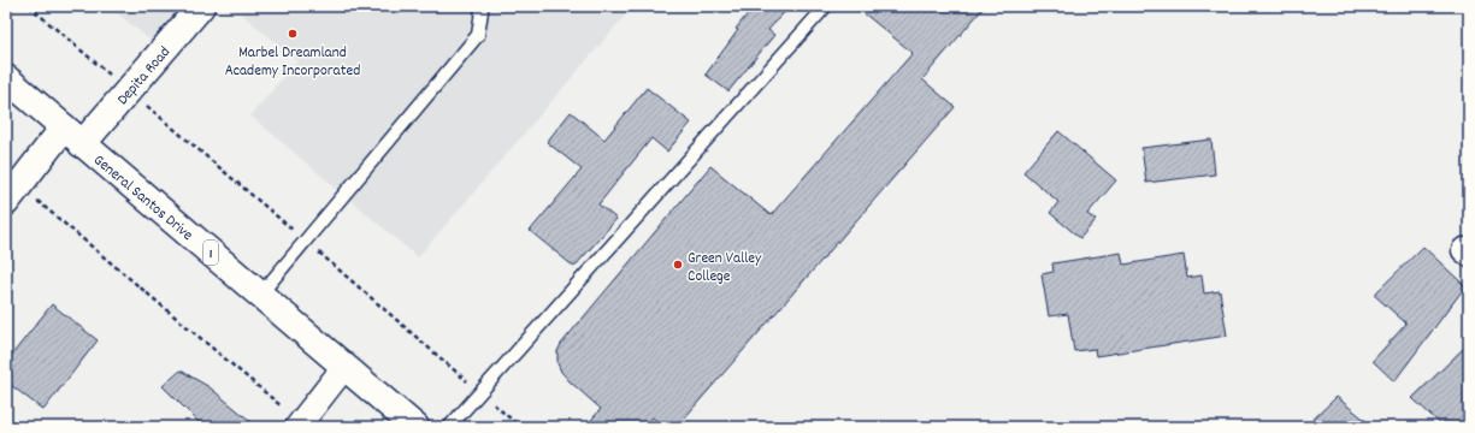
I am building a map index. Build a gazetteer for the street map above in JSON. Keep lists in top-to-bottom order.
{
  "streets": {
    "main road": ["Depita Road", "General Santos Drive", "1"]
  },
  "crossings": [
    ["Depita Road", "General Santos Drive"]
  ],
  "places": ["Marbel Dreamland Academy Incorporated", "Green Valley College"]
}
